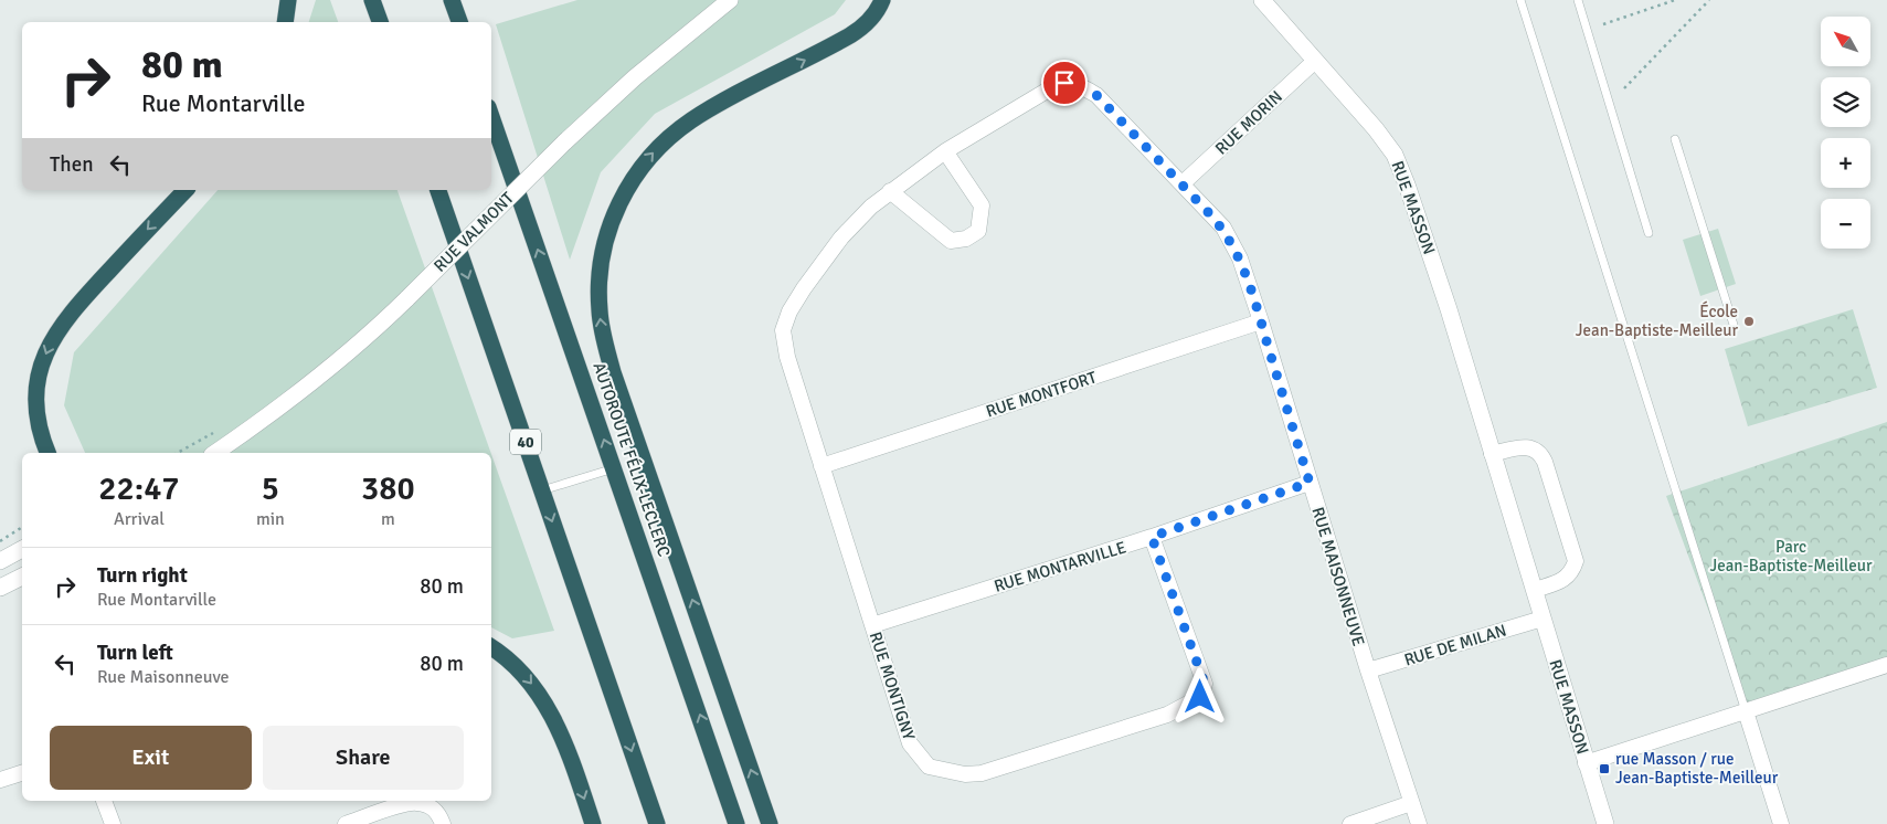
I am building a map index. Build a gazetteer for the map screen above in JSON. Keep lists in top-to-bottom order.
{
  "streets": {
    "highway": ["40", "AUTOROUTE FÉLIX-LECLERC"],
    "street": [
      "RUE MORIN",
      "RUE MASSON",
      "RUE VALMONT",
      "RUE MONTFORT",
      "RUE MONTARVILLE",
      "RUE MAISONNEUVE",
      "RUE DE MILAN",
      "RUE MONTIGNY"
    ]
  },
  "crossings": [
    ["RUE MORIN", "RUE MASSON"],
    ["RUE MORIN", "RUE MAISONNEUVE"],
    ["RUE MASSON", "RUE DE MILAN"],
    ["RUE MONTFORT", "RUE MAISONNEUVE"],
    ["RUE MONTFORT", "RUE MONTIGNY"],
    ["RUE MONTARVILLE", "RUE MAISONNEUVE"],
    ["RUE MONTARVILLE", "RUE MONTIGNY"],
    ["RUE MAISONNEUVE", "RUE DE MILAN"],
    ["RUE MAISONNEUVE", "RUE MONTIGNY"]
  ],
  "parks": ["Parc Jean-Baptiste-Meilleur"],
  "places": {
    "other": ["École Jean-Baptiste-Meilleur"],
    "transit": ["rue Masson / rue Jean-Baptiste-Meilleur"]
  },
  "north": "top left",
  "page": {
    "map_buttons": ["+", "−"],
    "turn": ["80 m", "Rue Montarville"],
    "then": "Then",
    "eta": [
      "22:47",
      "Arrival",
      "5",
      "min",
      "380",
      "m"
    ],
    "list": [
      {
        "name": "Turn right",
        "note": "Rue Montarville",
        "value": "80 m"
      },
      {
        "name": "Turn left",
        "note": "Rue Maisonneuve",
        "value": "80 m"
      }
    ],
    "buttons": ["Exit", "Share"]
  }
}
